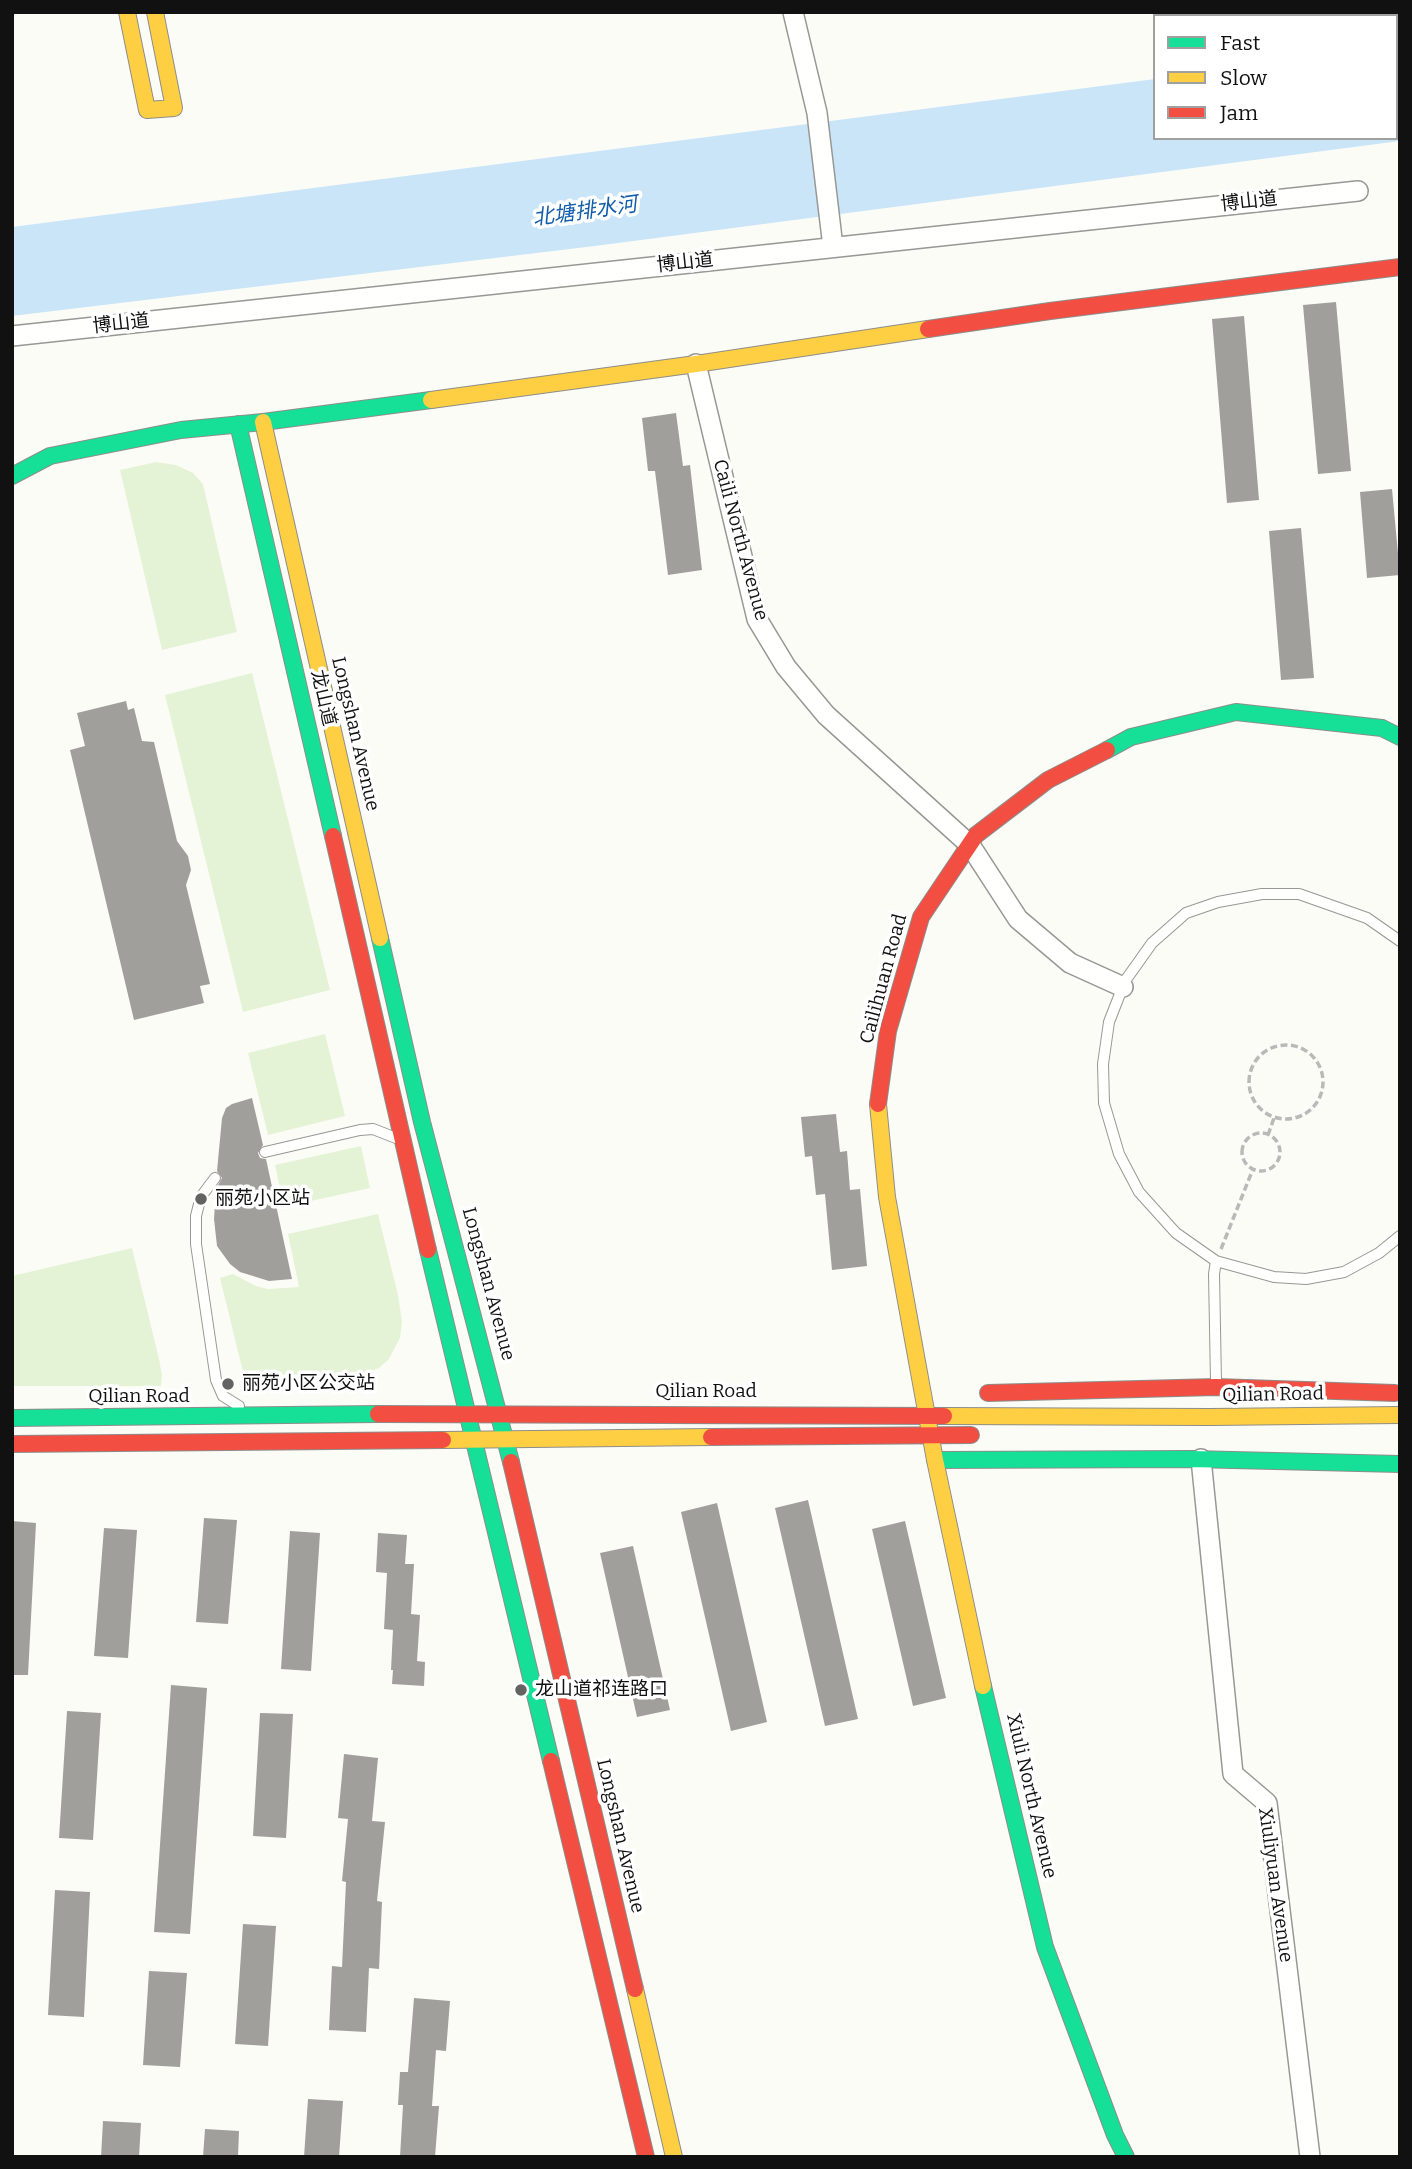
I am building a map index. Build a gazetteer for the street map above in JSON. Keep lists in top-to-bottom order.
{
  "streets": {
    "main road": [
      "龙山道",
      "Longshan Avenue",
      "Cailihuan Road",
      "Qilian Road",
      "Xiuli North Avenue"
    ],
    "street": ["博山道", "Caili North Avenue", "Xiuliyuan Avenue"]
  },
  "crossings": [
    ["Caili North Avenue", "Cailihuan Road"],
    ["Longshan Avenue", "Qilian Road"],
    ["Cailihuan Road", "Qilian Road"],
    ["Cailihuan Road", "Xiuli North Avenue"]
  ],
  "water": ["北塘排水河"],
  "places": ["丽苑小区站", "丽苑小区公交站", "龙山道祁连路口"],
  "legend": ["Fast", "Slow", "Jam"]
}
